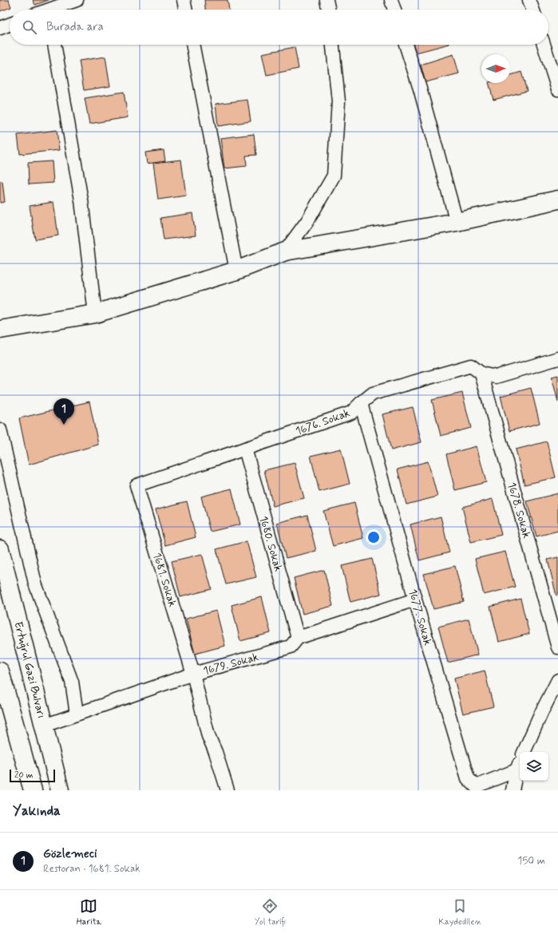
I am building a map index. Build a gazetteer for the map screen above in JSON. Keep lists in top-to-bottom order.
{
  "streets": {
    "street": [
      "1676. Sokak",
      "1678. Sokak",
      "1680. Sokak",
      "1681. Sokak",
      "1677. Sokak",
      "1679. Sokak",
      "Ertuğrul Gazi Bulvarı"
    ]
  },
  "crossings": [
    ["1676. Sokak", "1678. Sokak"],
    ["1676. Sokak", "1680. Sokak"],
    ["1676. Sokak", "1681. Sokak"],
    ["1676. Sokak", "1677. Sokak"],
    ["1680. Sokak", "1679. Sokak"],
    ["1681. Sokak", "1679. Sokak"],
    ["1677. Sokak", "1679. Sokak"],
    ["1679. Sokak", "Ertuğrul Gazi Bulvarı"]
  ],
  "scale_bar": "20 m",
  "north": "right",
  "page": {
    "search": "Burada ara",
    "pins": "1",
    "scale": "20 m",
    "heading": "Yakında",
    "list": [
      {
        "mark": "1",
        "name": "Gözlemeci",
        "note": "Restoran · 1681. Sokak",
        "value": "150 m"
      }
    ],
    "nav": ["Harita", "Yol tarifi", "Kaydedilen"]
  }
}
